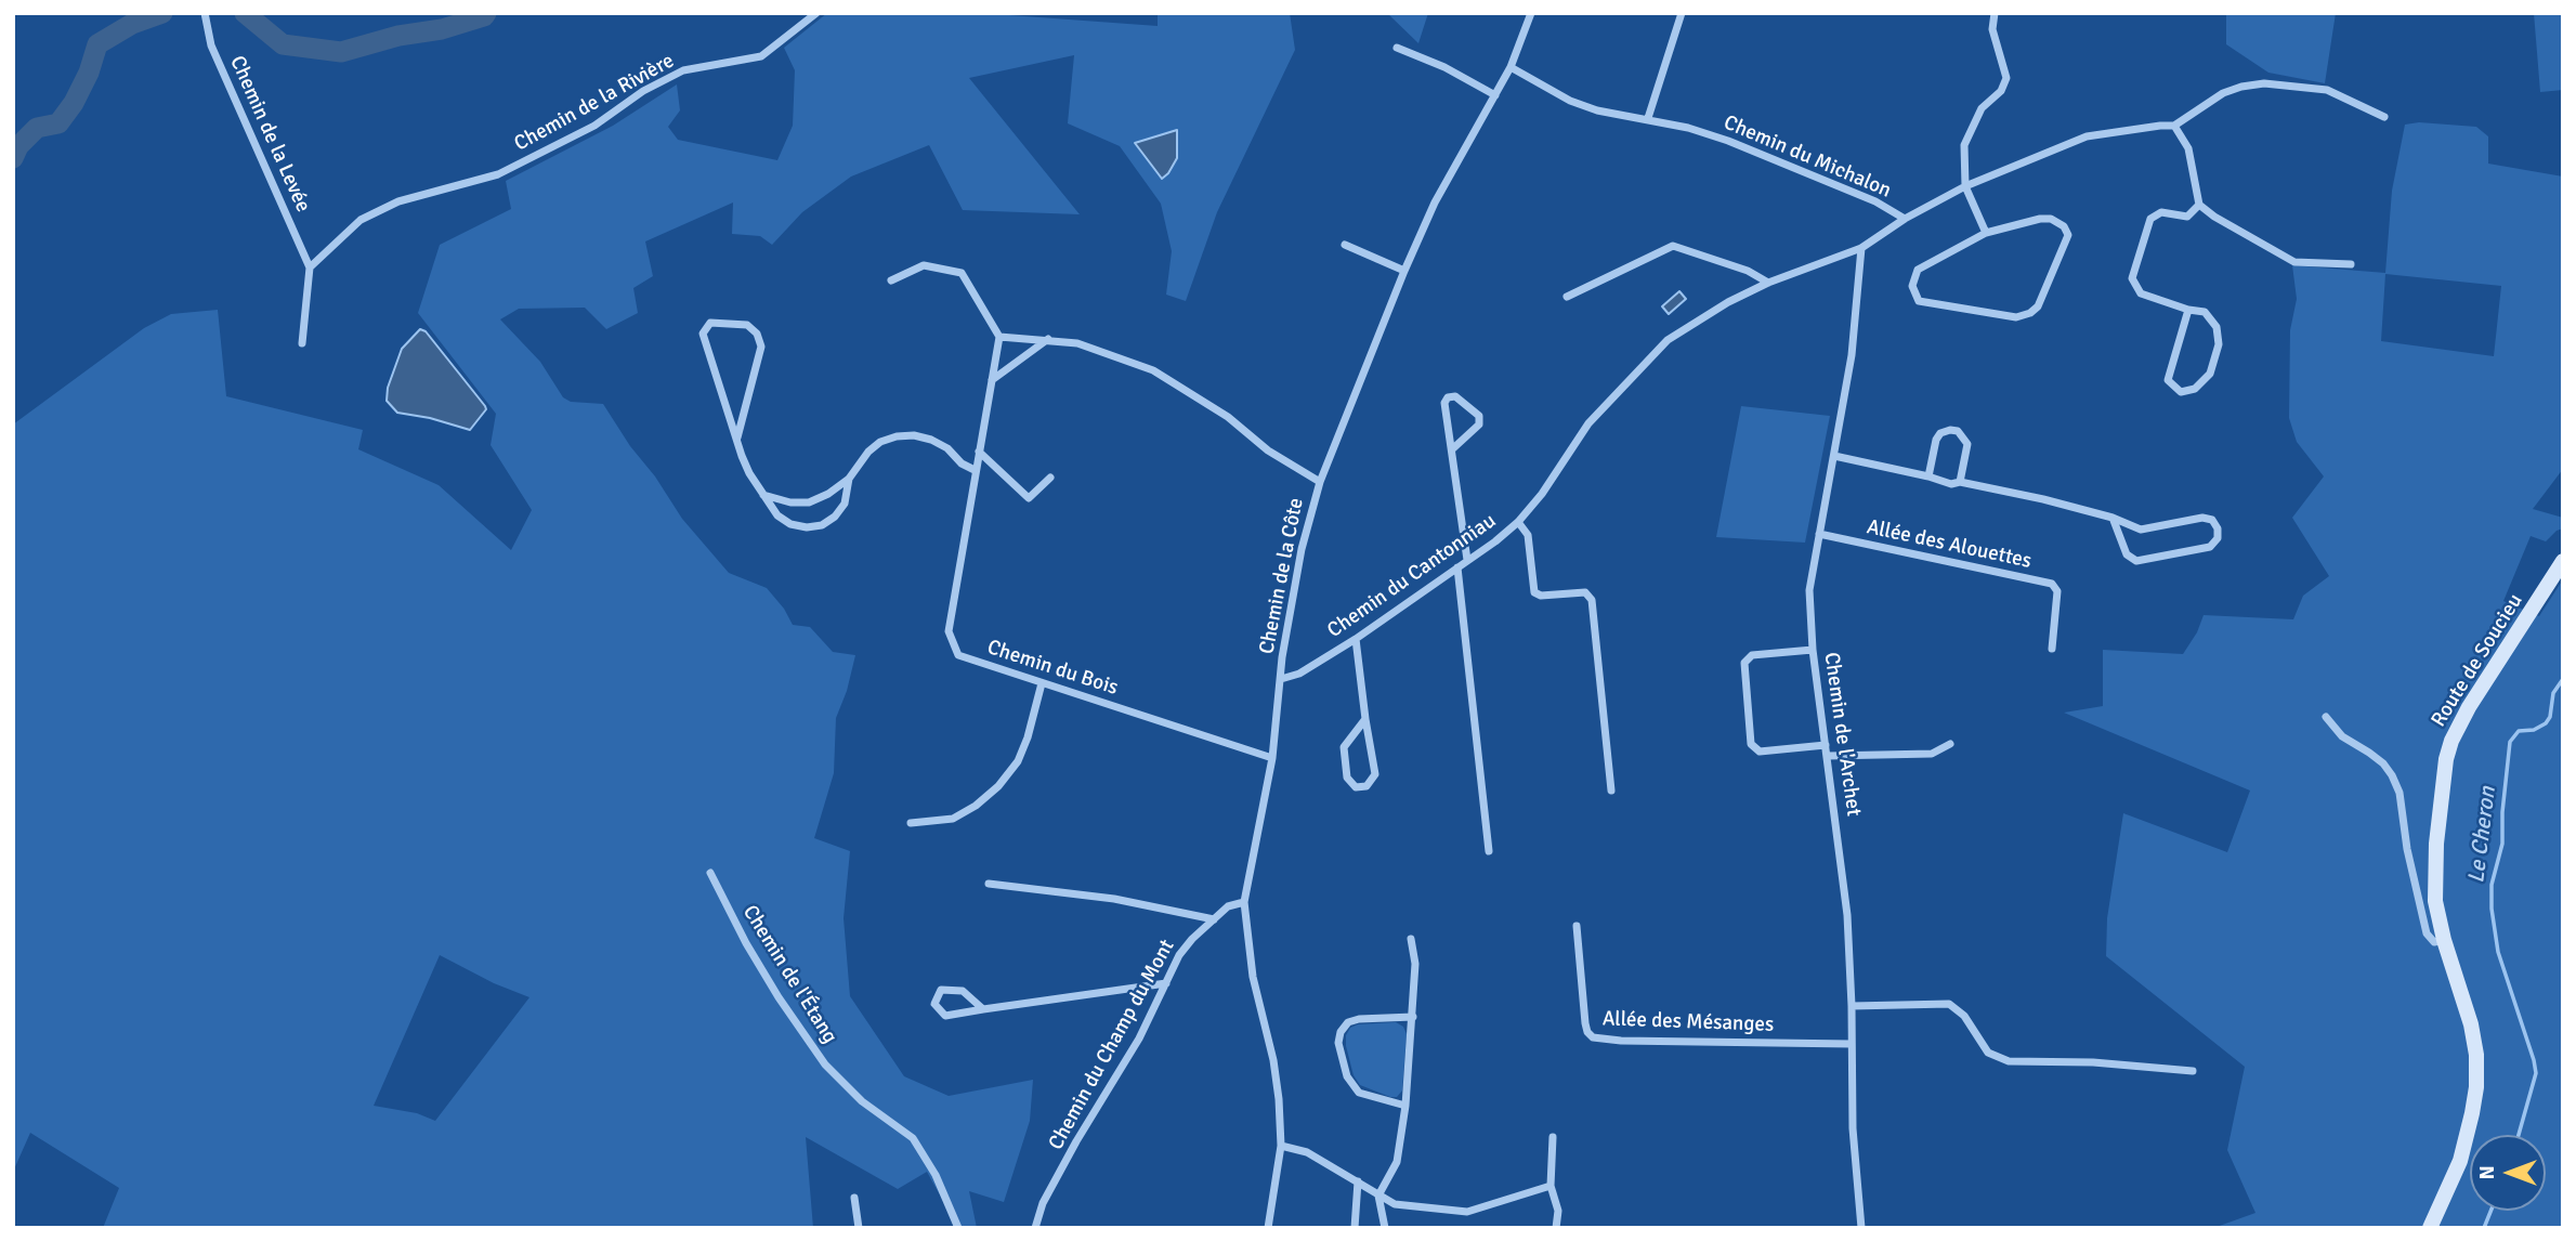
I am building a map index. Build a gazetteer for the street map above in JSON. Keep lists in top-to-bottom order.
{
  "streets": {
    "street": [
      "Chemin de la Rivière",
      "Chemin de la Levée",
      "Chemin du Michalon",
      "Allée des Alouettes",
      "Chemin de la Côte",
      "Chemin du Cantonniau",
      "Route de Soucieu",
      "Chemin du Bois",
      "Chemin de l'Archet",
      "Chemin de l'Étang",
      "Allée des Mésanges",
      "Chemin du Champ du Mont"
    ]
  },
  "crossings": [
    ["Chemin de la Rivière", "Chemin de la Levée"],
    ["Chemin du Michalon", "Chemin de la Côte"],
    ["Chemin du Michalon", "Chemin du Cantonniau"],
    ["Allée des Alouettes", "Chemin de l'Archet"],
    ["Chemin de la Côte", "Chemin du Cantonniau"],
    ["Chemin de la Côte", "Chemin du Bois"],
    ["Chemin de la Côte", "Chemin du Champ du Mont"],
    ["Chemin du Cantonniau", "Chemin de l'Archet"],
    ["Chemin de l'Archet", "Allée des Mésanges"]
  ],
  "water": ["Le Cheron"],
  "north": "left"
}
